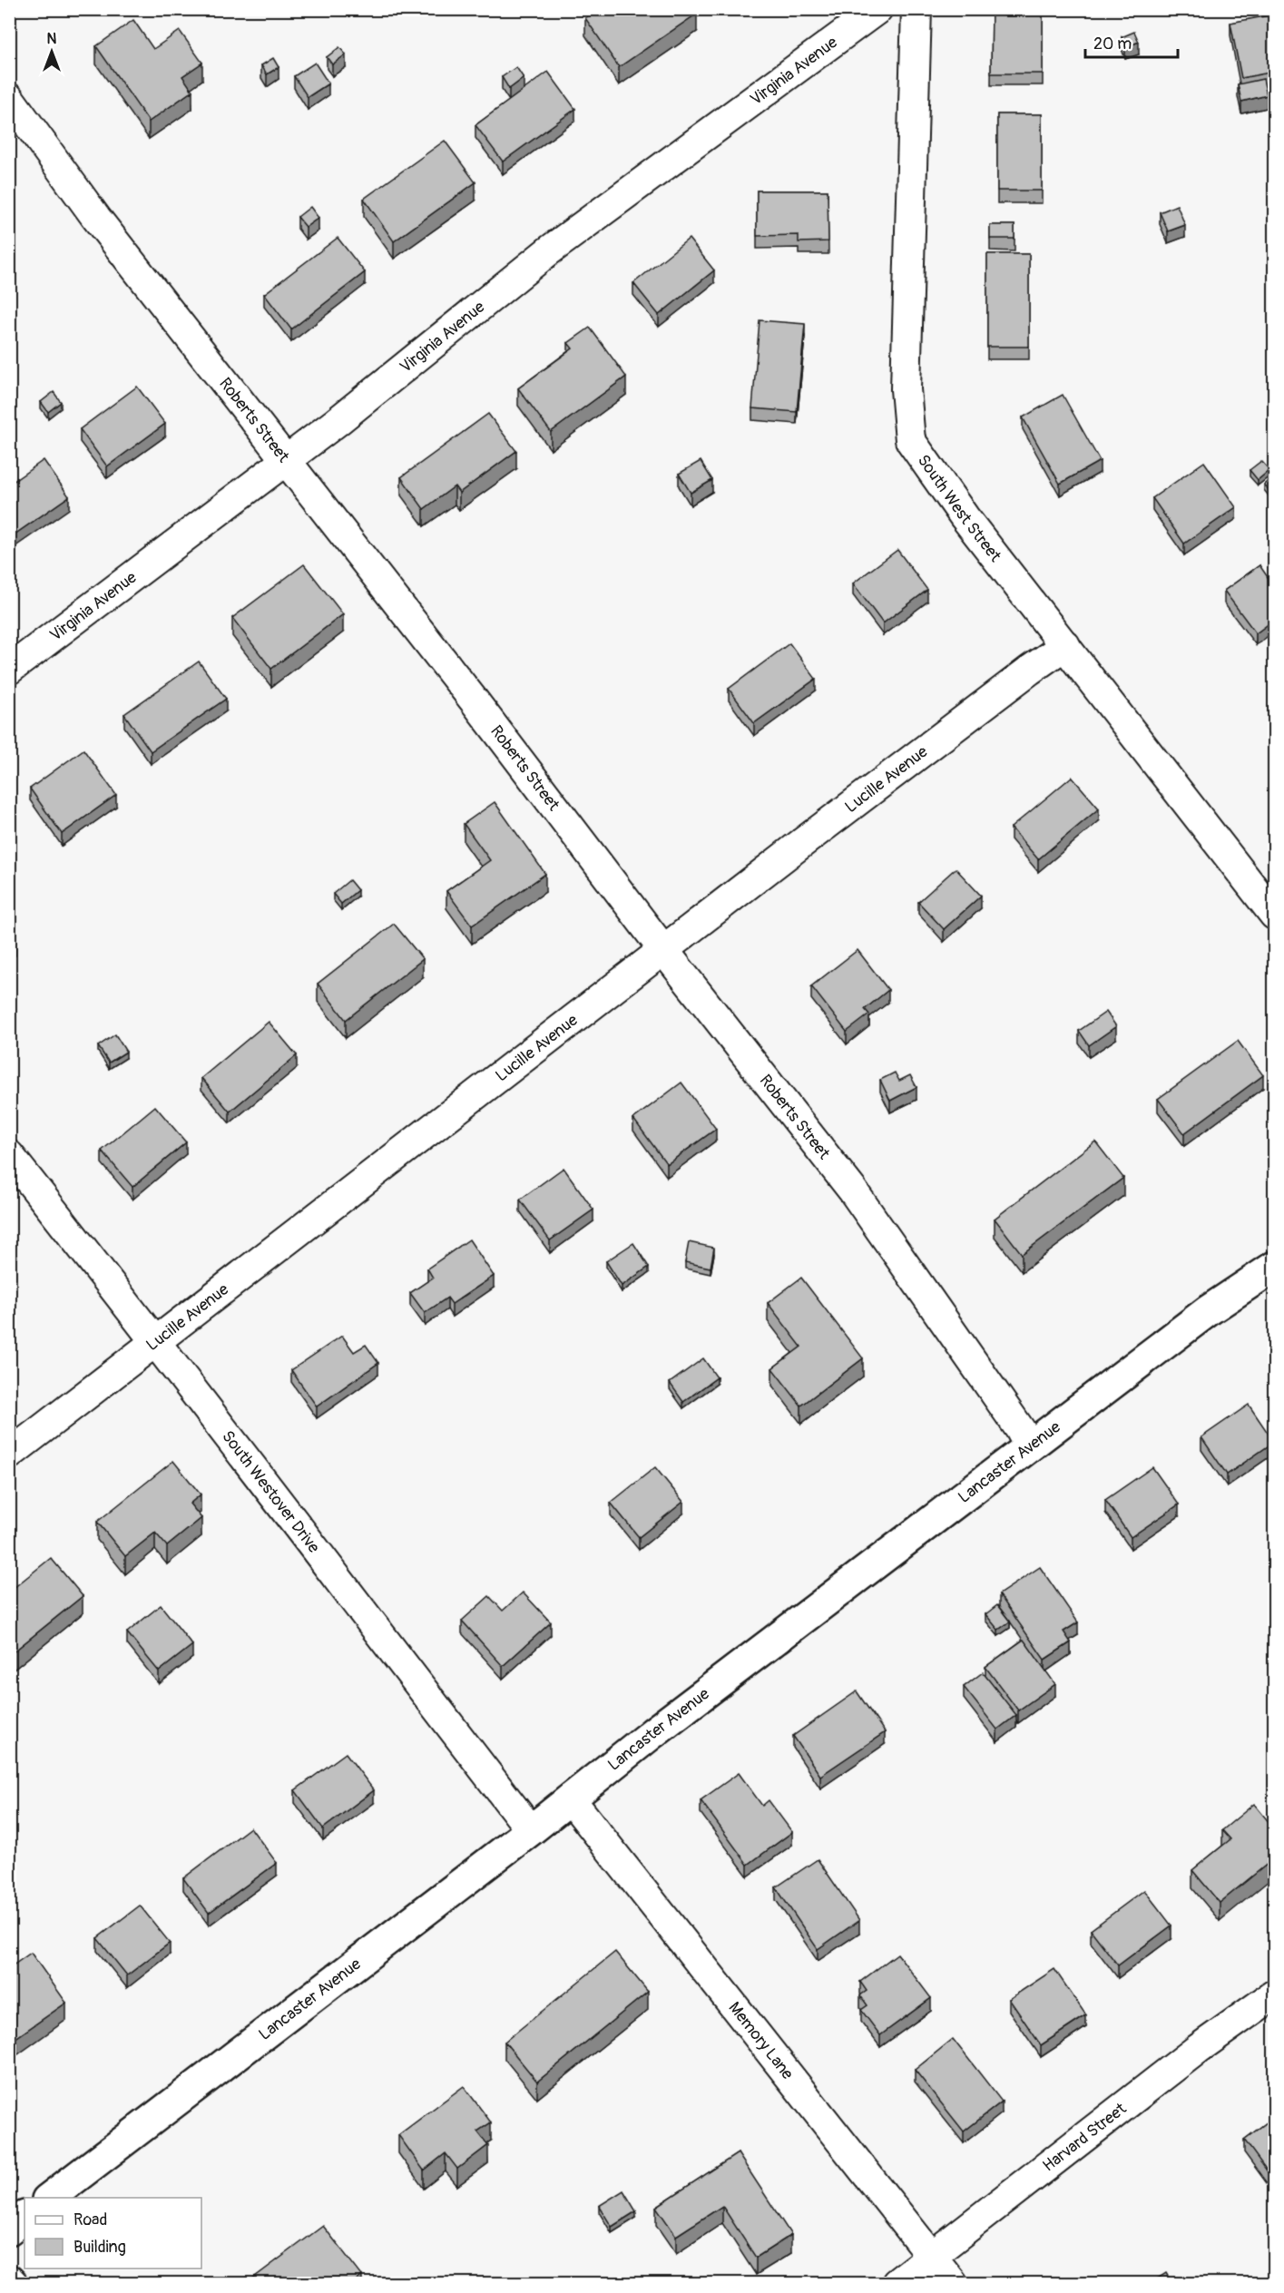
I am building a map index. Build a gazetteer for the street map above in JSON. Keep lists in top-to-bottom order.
{
  "streets": {
    "main road": ["Lancaster Avenue"],
    "street": [
      "Virginia Avenue",
      "Roberts Street",
      "South West Street",
      "Lucille Avenue",
      "South Westover Drive",
      "Memory Lane",
      "Harvard Street"
    ]
  },
  "crossings": [
    ["Virginia Avenue", "Roberts Street"],
    ["Roberts Street", "Lucille Avenue"],
    ["Roberts Street", "Lancaster Avenue"],
    ["South West Street", "Lucille Avenue"],
    ["Lucille Avenue", "South Westover Drive"],
    ["Lancaster Avenue", "South Westover Drive"],
    ["Lancaster Avenue", "Memory Lane"],
    ["Memory Lane", "Harvard Street"]
  ],
  "legend": ["Road", "Building"],
  "scale_bar": "20 m",
  "north": "top"
}
